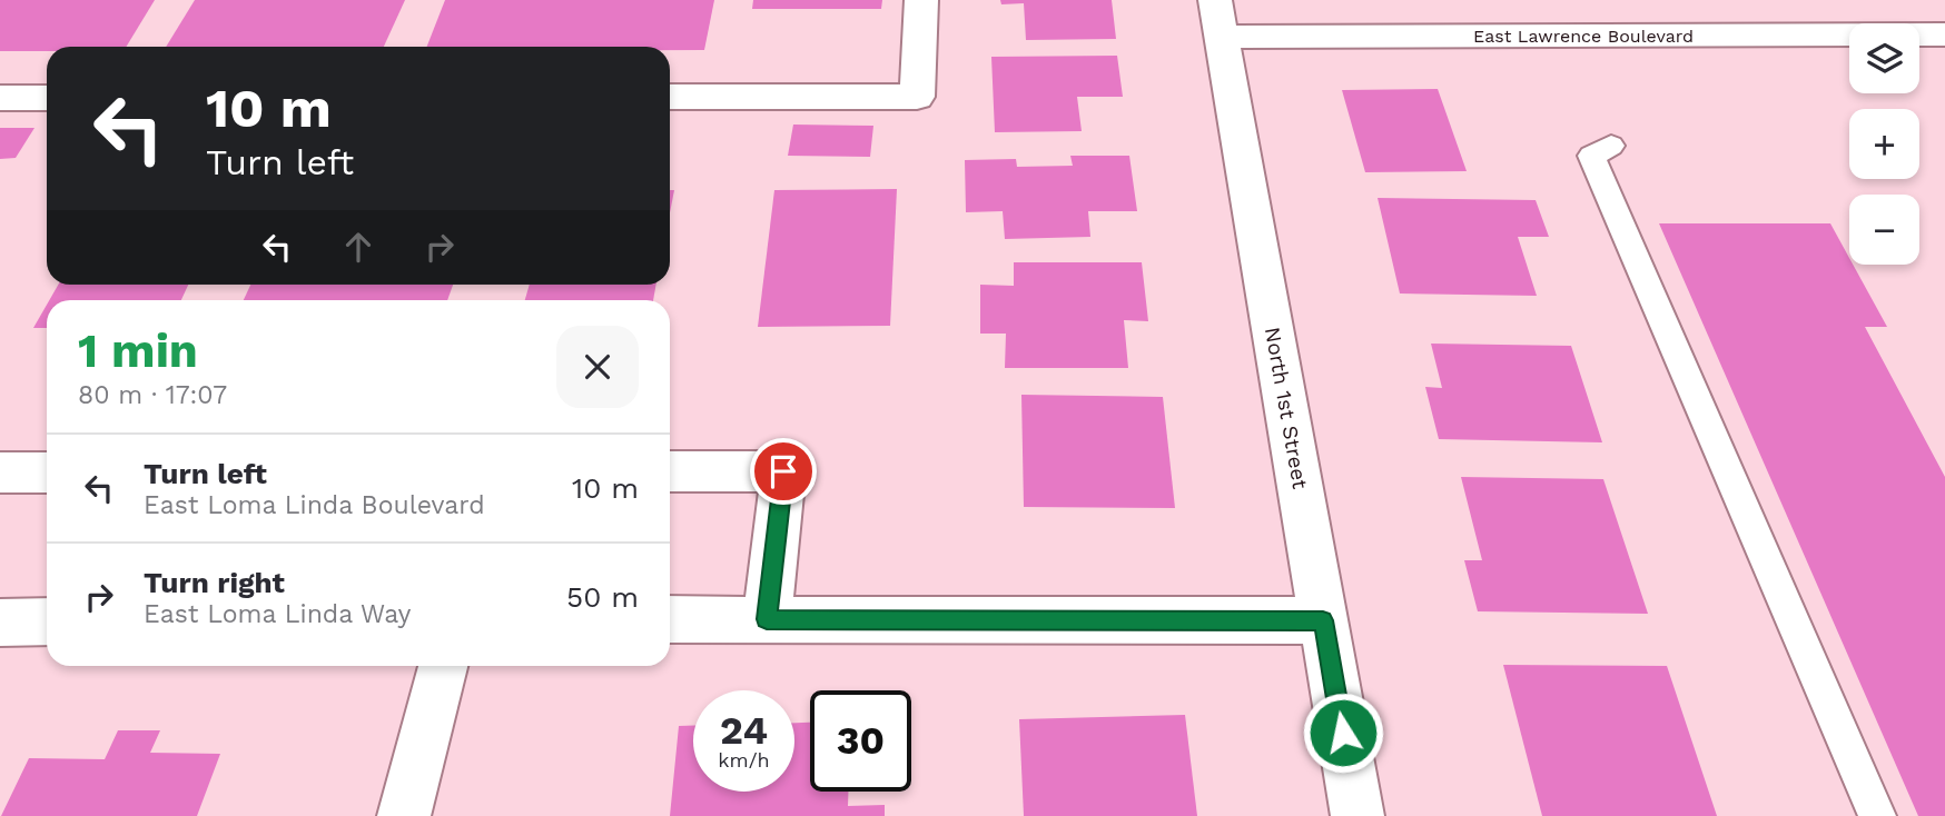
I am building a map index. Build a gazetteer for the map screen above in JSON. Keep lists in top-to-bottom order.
{
  "streets": {
    "street": ["East Lawrence Boulevard", "North 1st Street"]
  },
  "crossings": [
    ["East Lawrence Boulevard", "North 1st Street"]
  ],
  "page": {
    "map_buttons": ["+", "−"],
    "turn": ["10 m", "Turn left"],
    "heading": ["1 min", "80 m · 17:07"],
    "list": [
      {
        "name": "Turn left",
        "note": "East Loma Linda Boulevard",
        "value": "10 m"
      },
      {
        "name": "Turn right",
        "note": "East Loma Linda Way",
        "value": "50 m"
      }
    ],
    "speed": "24 km/h",
    "limit": "30"
  }
}
